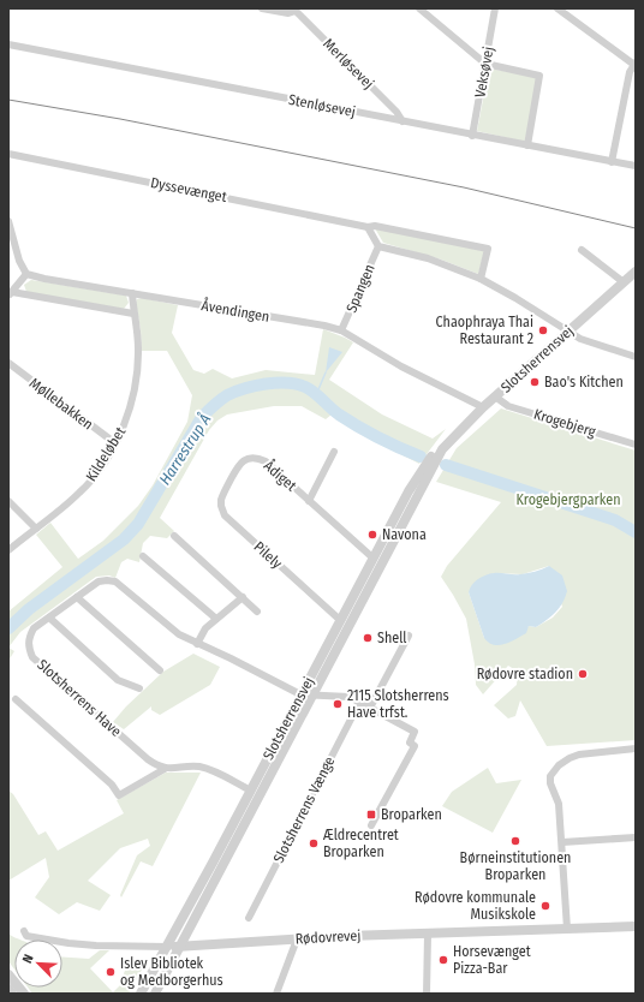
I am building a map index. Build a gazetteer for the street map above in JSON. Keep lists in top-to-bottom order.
{
  "streets": {
    "street": [
      "Merløsevej",
      "Veksøvej",
      "Stenløsevej",
      "Dyssevænget",
      "Spangen",
      "Åvendingen",
      "Slotsherrensvej",
      "Møllebakken",
      "Krogebjerg",
      "Kildeløbet",
      "Ådiget",
      "Pilely",
      "Slotsherrens Have",
      "Slotsherrens Vænge",
      "Rødovrevej"
    ]
  },
  "crossings": [
    ["Merløsevej", "Stenløsevej"],
    ["Veksøvej", "Stenløsevej"],
    ["Spangen", "Åvendingen"],
    ["Åvendingen", "Slotsherrensvej"],
    ["Åvendingen", "Kildeløbet"],
    ["Slotsherrensvej", "Krogebjerg"],
    ["Slotsherrensvej", "Ådiget"],
    ["Slotsherrensvej", "Pilely"],
    ["Slotsherrensvej", "Slotsherrens Have"],
    ["Slotsherrensvej", "Rødovrevej"],
    ["Møllebakken", "Kildeløbet"],
    ["Ådiget", "Pilely"]
  ],
  "water": ["Harrestrup Å"],
  "parks": ["Krogebjergparken"],
  "places": {
    "other": [
      "Chaophraya Thai Restaurant 2",
      "Bao's Kitchen",
      "Navona",
      "Shell",
      "Rødovre stadion",
      "2115 Slotsherrens Have trfst.",
      "Børneinstitutionen Broparken",
      "Ældrecentret Broparken",
      "Rødovre kommunale Musikskole",
      "Horsevænget Pizza-Bar",
      "Islev Bibliotek og Medborgerhus"
    ],
    "transit": ["Broparken"]
  },
  "north": "top left"
}
